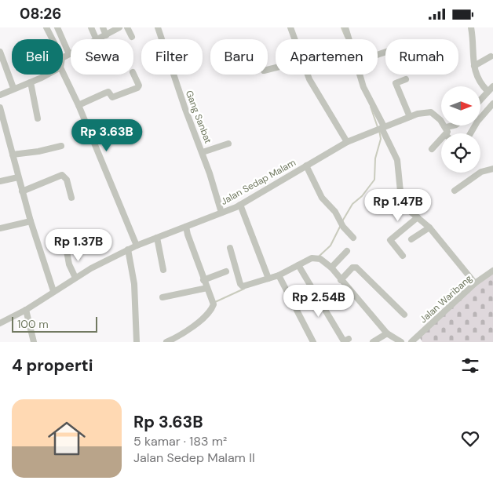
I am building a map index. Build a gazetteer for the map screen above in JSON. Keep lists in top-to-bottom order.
{
  "streets": {
    "street": ["Gang Sanbat", "Jalan Sedap Malam", "Jalan Waribang"]
  },
  "crossings": [
    ["Gang Sanbat", "Jalan Sedap Malam"]
  ],
  "scale_bar": "100 m",
  "north": "right",
  "page": {
    "status": "08:26",
    "chip": [
      "Beli",
      "Sewa",
      "Filter",
      "Baru",
      "Apartemen",
      "Rumah"
    ],
    "price": [
      "Rp 3.63B",
      "Rp 1.47B",
      "Rp 1.37B",
      "Rp 2.54B"
    ],
    "scale": "100 m",
    "heading": "4 properti",
    "list": [
      {
        "name": "Rp 3.63B",
        "note": "5 kamar · 183 m² · Jalan Sedep Malam II"
      }
    ]
  }
}
